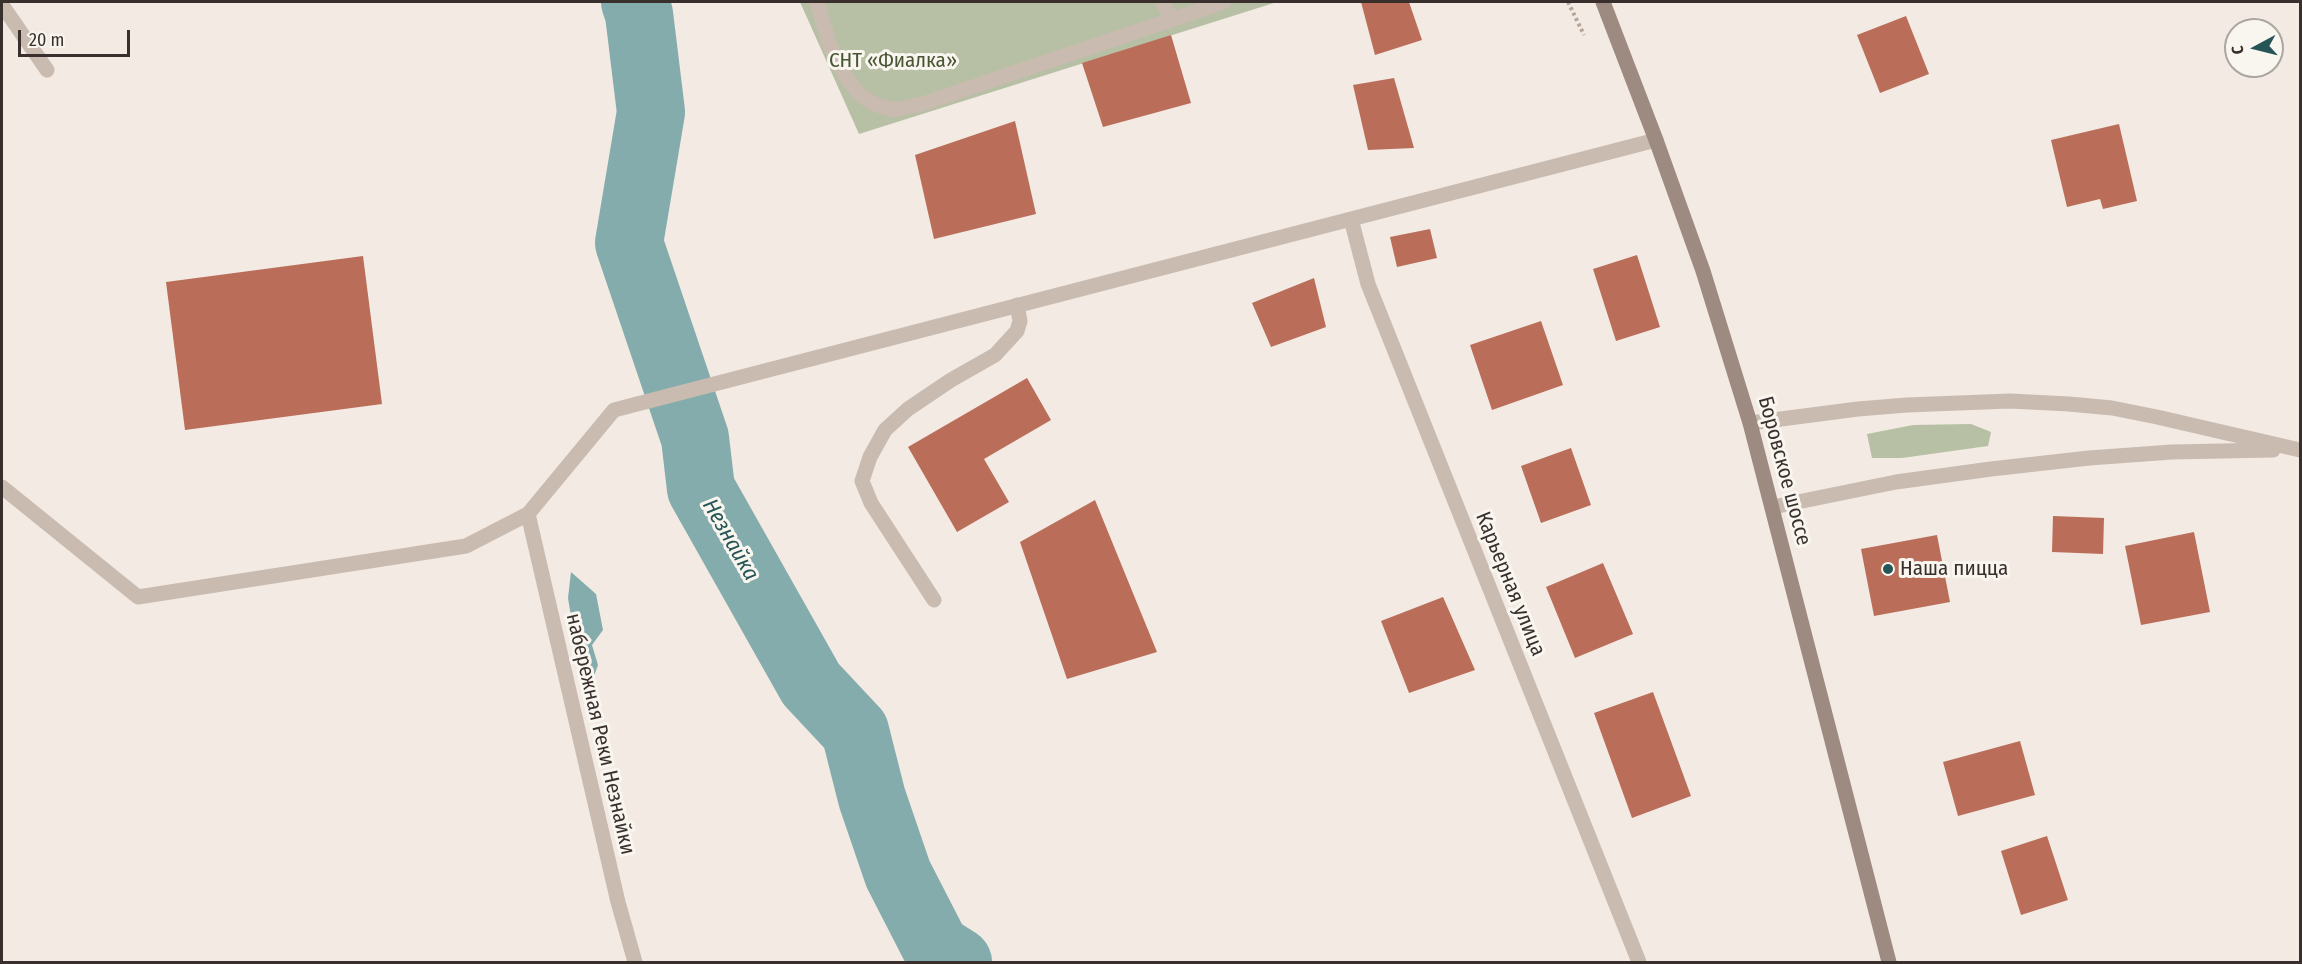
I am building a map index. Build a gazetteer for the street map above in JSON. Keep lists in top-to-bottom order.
{
  "streets": {
    "main road": ["Боровское шоссе"],
    "street": ["Карьерная улица", "набережная Реки Незнайки"]
  },
  "water": ["Незнайка"],
  "parks": ["СНТ «Фиалка»"],
  "places": ["Наша пицца"],
  "scale_bar": "20 m",
  "north": "left"
}
